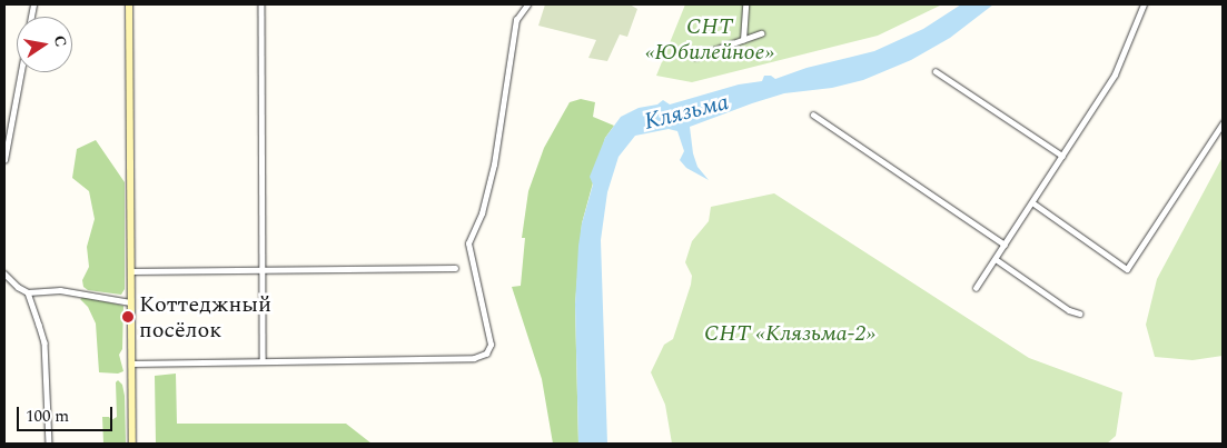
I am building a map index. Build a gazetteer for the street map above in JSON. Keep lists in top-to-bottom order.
{
  "water": ["Клязьма"],
  "parks": ["СНТ «Юбилейное»", "СНТ «Клязьма-2»"],
  "places": ["Коттеджный посёлок"],
  "scale_bar": "100 m",
  "north": "right"
}
